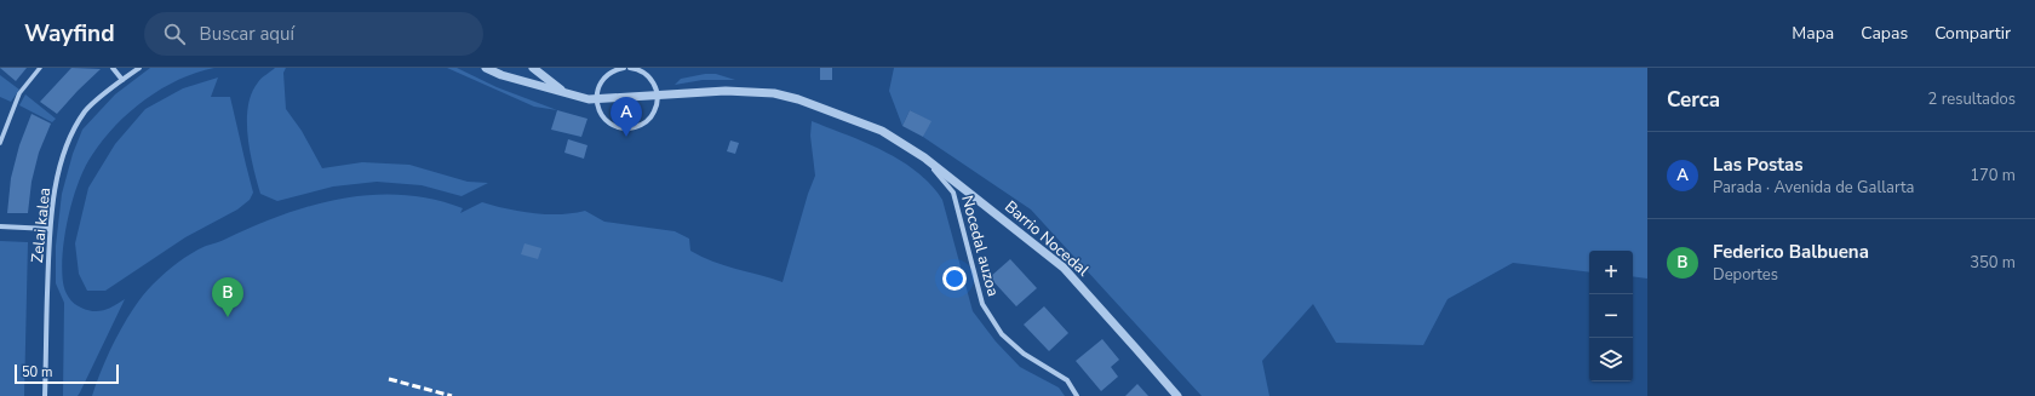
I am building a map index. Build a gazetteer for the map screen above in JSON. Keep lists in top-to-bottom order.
{
  "streets": {
    "street": ["Zelai kalea", "Barrio Nocedal", "Nocedal auzoa"]
  },
  "crossings": [
    ["Barrio Nocedal", "Nocedal auzoa"]
  ],
  "scale_bar": "50 m",
  "page": {
    "header": "Wayfind",
    "search": "Buscar aquí",
    "nav": ["Mapa", "Capas", "Compartir"],
    "heading": ["Cerca", "2 resultados"],
    "pins": ["A", "B"],
    "list": [
      {
        "mark": "A",
        "name": "Las Postas",
        "note": "Parada · Avenida de Gallarta",
        "value": "170 m"
      },
      {
        "mark": "B",
        "name": "Federico Balbuena",
        "note": "Deportes",
        "value": "350 m"
      }
    ],
    "map_buttons": ["+", "−"],
    "scale": "50 m"
  }
}
